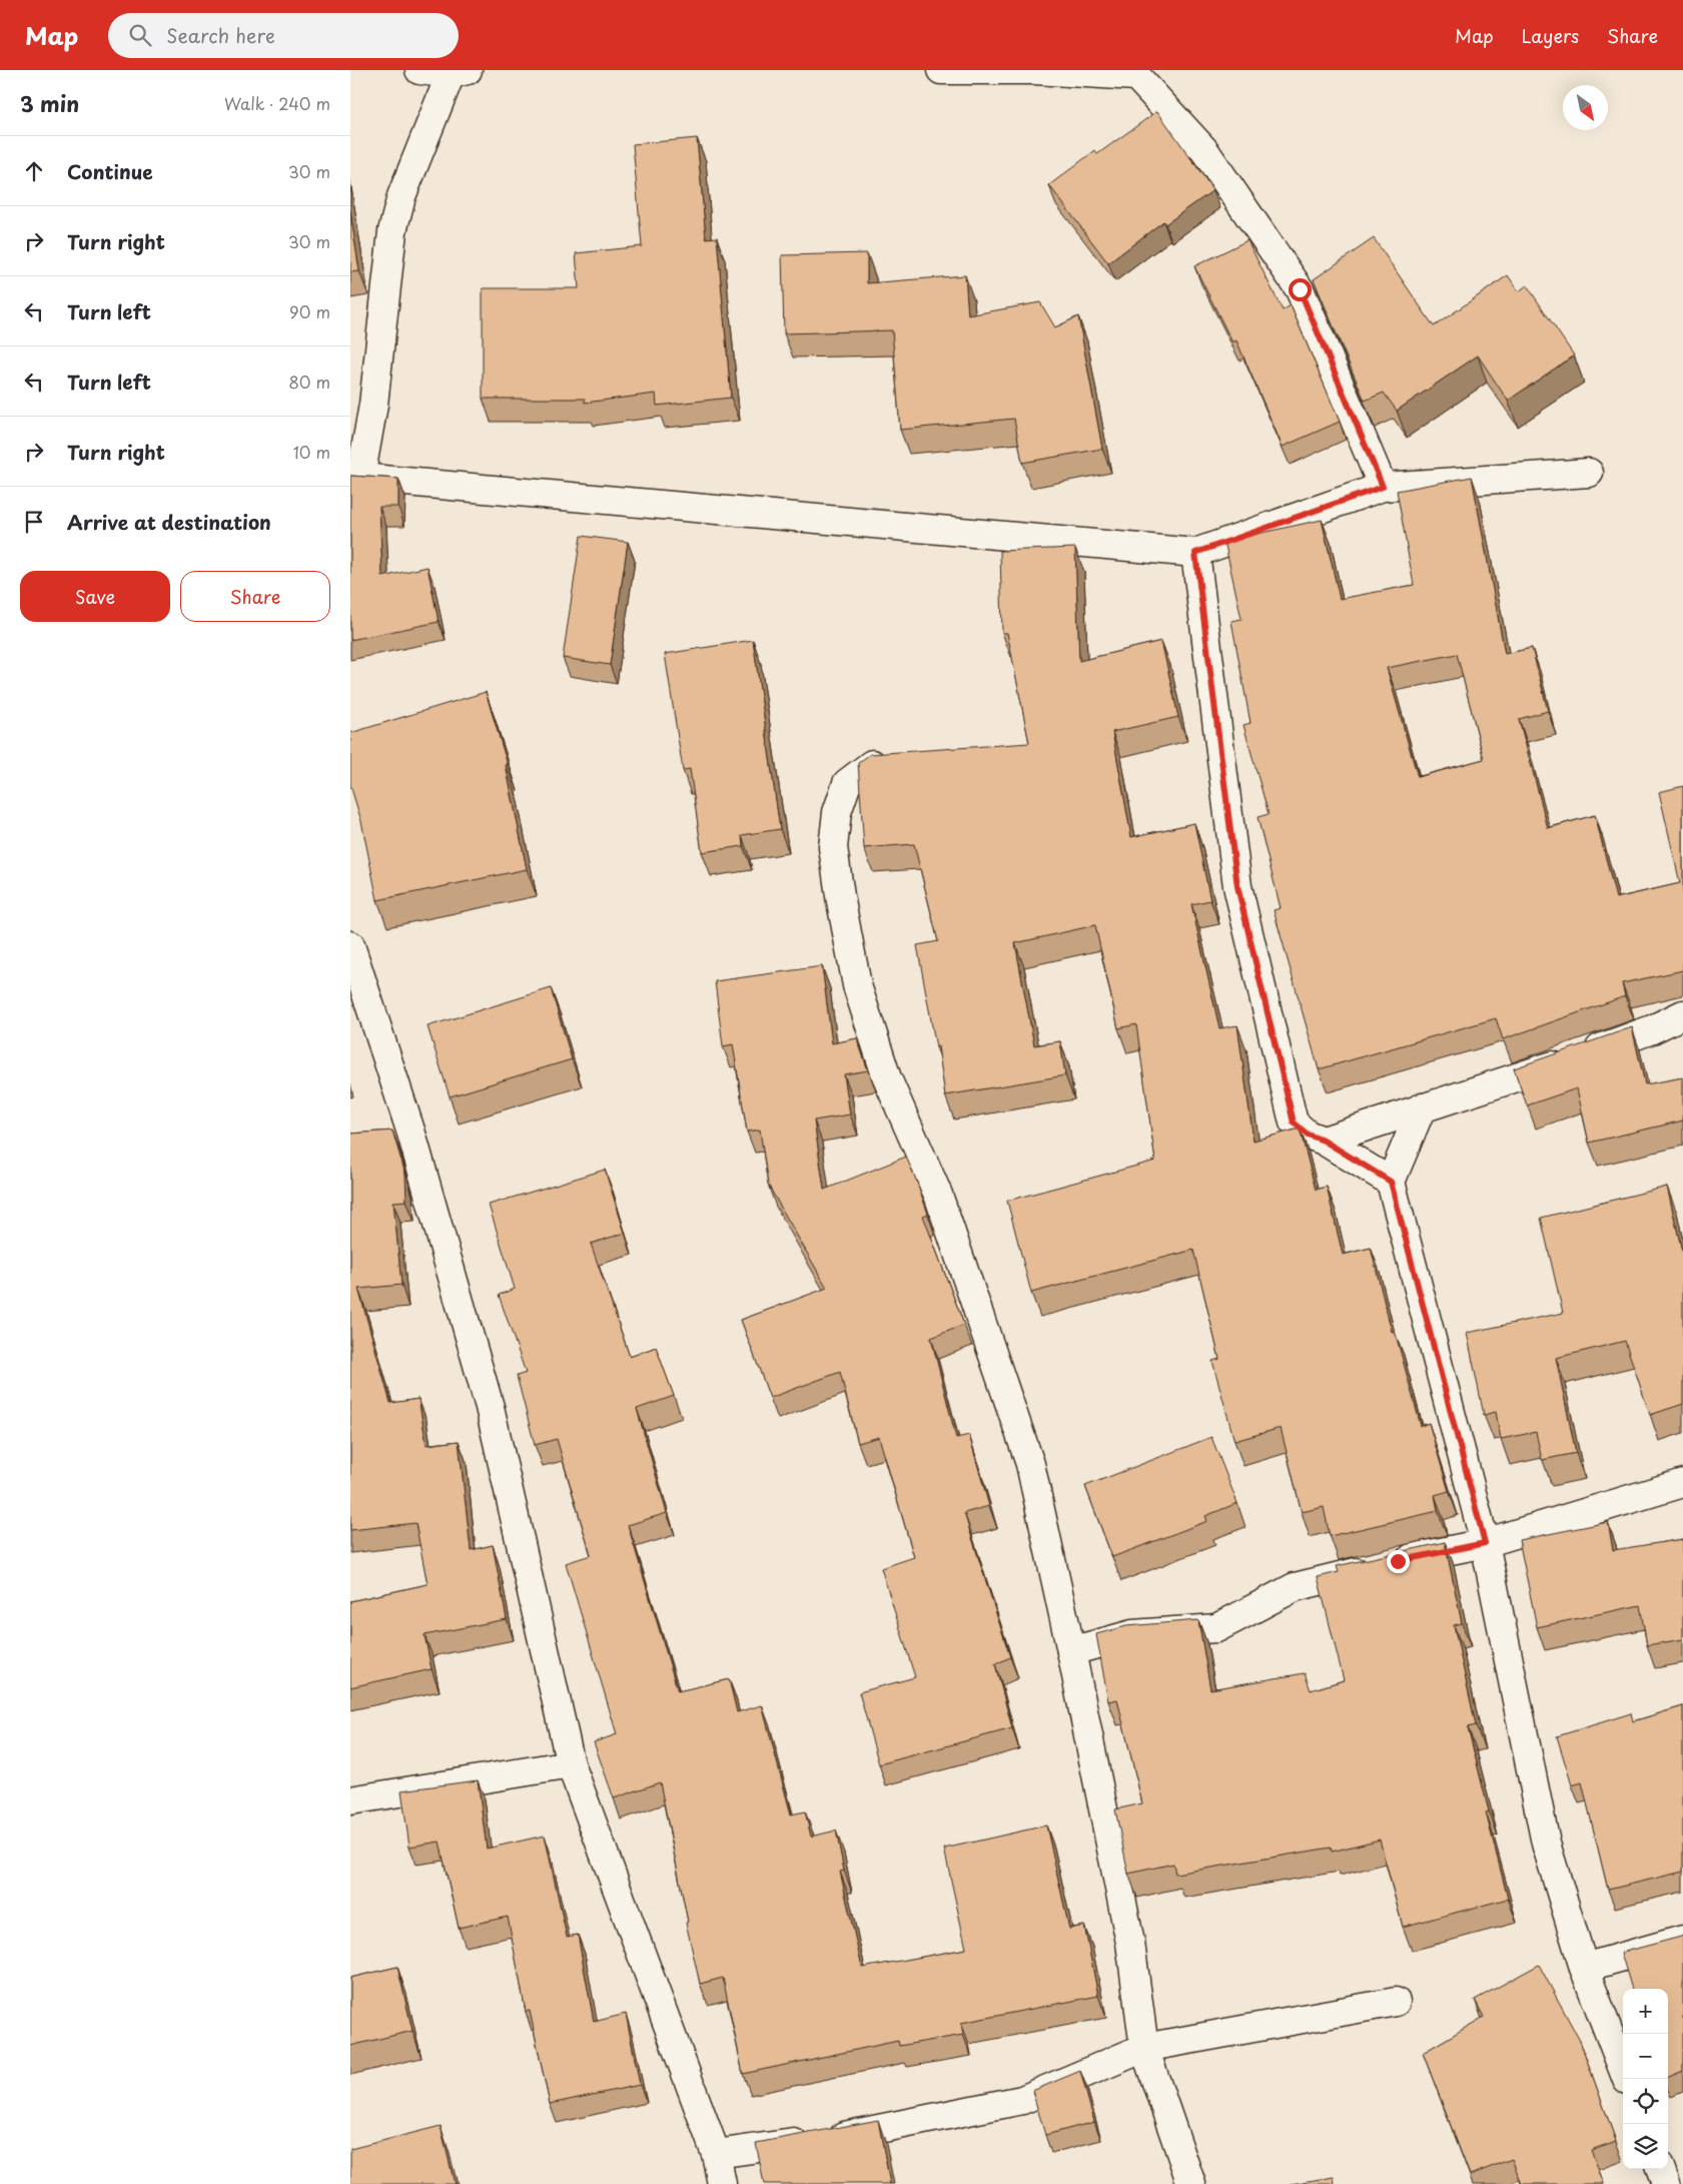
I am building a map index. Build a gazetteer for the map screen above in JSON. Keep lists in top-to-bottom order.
{
  "north": "bottom right",
  "page": {
    "header": "Map",
    "search": "Search here",
    "nav": ["Map", "Layers", "Share"],
    "heading": ["3 min", "Walk · 240 m"],
    "list": [
      ["Continue", "30 m"],
      ["Turn right", "30 m"],
      ["Turn left", "90 m"],
      ["Turn left", "80 m"],
      ["Turn right", "10 m"],
      "Arrive at destination"
    ],
    "buttons": ["Save", "Share"],
    "map_buttons": ["+", "−"]
  }
}
